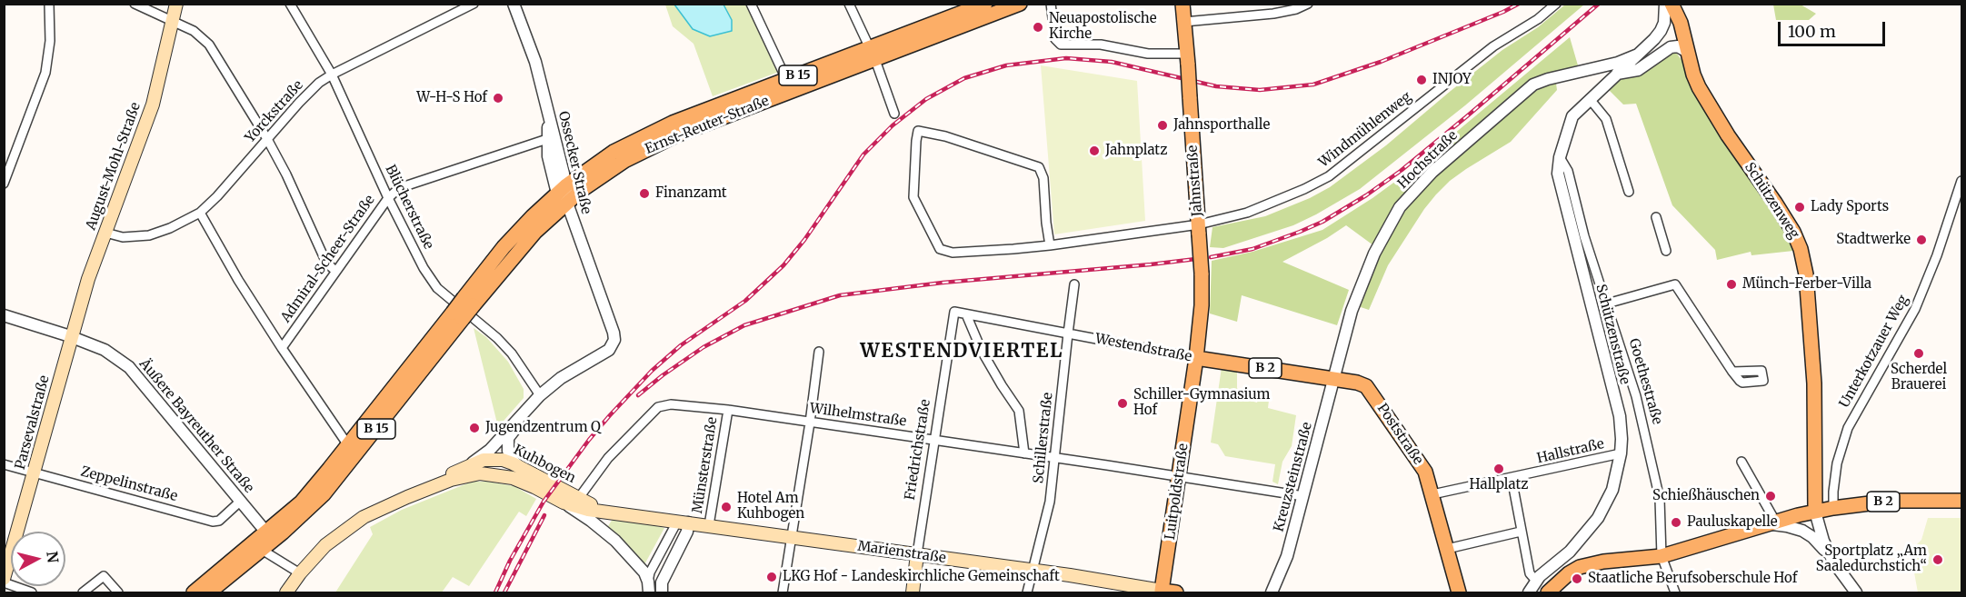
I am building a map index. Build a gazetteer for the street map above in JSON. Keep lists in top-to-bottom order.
{
  "streets": {
    "main road": [
      "B 15",
      "Ernst-Reuter-Straße",
      "August-Mohl-Straße",
      "Jahnstraße",
      "Schützenweg",
      "Westendstraße",
      "B 2",
      "Parsevalstraße",
      "Poststraße",
      "Friedrichstraße",
      "Kuhbogen",
      "Luitpoldstraße",
      "Marienstraße"
    ],
    "street": [
      "Yorckstraße",
      "Windmühlenweg",
      "Hochstraße",
      "Ossecker Straße",
      "Blücherstraße",
      "Admiral-Scheer-Straße",
      "Schützenstraße",
      "Unterkotzauer Weg",
      "Goethestraße",
      "Wilhelmstraße",
      "Äußere Bayreuther Straße",
      "Schillerstraße",
      "Hallstraße",
      "Münsterstraße",
      "Kreuzsteinstraße",
      "Zeppelinstraße"
    ]
  },
  "crossings": [
    ["Yorckstraße", "August-Mohl-Straße"],
    ["Yorckstraße", "Blücherstraße"],
    ["Ernst-Reuter-Straße", "Ossecker Straße"],
    ["Ernst-Reuter-Straße", "Äußere Bayreuther Straße"],
    ["Windmühlenweg", "Jahnstraße"],
    ["Hochstraße", "Schützenstraße"],
    ["Hochstraße", "Westendstraße"],
    ["Hochstraße", "Poststraße"],
    ["Hochstraße", "Kreuzsteinstraße"],
    ["Ossecker Straße", "Blücherstraße"],
    ["Ossecker Straße", "Admiral-Scheer-Straße"],
    ["Ossecker Straße", "Kuhbogen"],
    ["August-Mohl-Straße", "Parsevalstraße"],
    ["August-Mohl-Straße", "Äußere Bayreuther Straße"],
    ["Jahnstraße", "Westendstraße"],
    ["Jahnstraße", "Luitpoldstraße"],
    ["Schützenweg", "Schützenstraße"],
    ["Schützenweg", "B 2"],
    ["Blücherstraße", "Admiral-Scheer-Straße"],
    ["Schützenstraße", "Goethestraße"],
    ["Schützenstraße", "Hallstraße"],
    ["Westendstraße", "Poststraße"],
    ["Westendstraße", "Schillerstraße"],
    ["Westendstraße", "Friedrichstraße"],
    ["Westendstraße", "Kreuzsteinstraße"],
    ["Westendstraße", "Luitpoldstraße"],
    ["Unterkotzauer Weg", "B 2"],
    ["B 2", "Goethestraße"],
    ["Wilhelmstraße", "Schillerstraße"],
    ["Wilhelmstraße", "Friedrichstraße"],
    ["Wilhelmstraße", "Kuhbogen"],
    ["Wilhelmstraße", "Münsterstraße"],
    ["Wilhelmstraße", "Kreuzsteinstraße"],
    ["Wilhelmstraße", "Luitpoldstraße"],
    ["Wilhelmstraße", "Marienstraße"],
    ["Parsevalstraße", "Äußere Bayreuther Straße"],
    ["Parsevalstraße", "Zeppelinstraße"],
    ["Äußere Bayreuther Straße", "Zeppelinstraße"],
    ["Poststraße", "Kreuzsteinstraße"],
    ["Schillerstraße", "Marienstraße"],
    ["Friedrichstraße", "Marienstraße"],
    ["Kuhbogen", "Marienstraße"],
    ["Münsterstraße", "Marienstraße"],
    ["Luitpoldstraße", "Marienstraße"]
  ],
  "districts": ["WESTENDVIERTEL"],
  "places": [
    "Neuapostolische Kirche",
    "INJOY",
    "W-H-S Hof",
    "Jahnsporthalle",
    "Jahnplatz",
    "Finanzamt",
    "Lady Sports",
    "Stadtwerke",
    "Münch-Ferber-Villa",
    "Scherdel Brauerei",
    "Schiller-Gymnasium Hof",
    "Jugendzentrum Q",
    "Hallplatz",
    "Schießhäuschen",
    "Hotel Am Kuhbogen",
    "Pauluskapelle",
    "Sportplatz „Am Saaledurchstich“",
    "LKG Hof - Landeskirchliche Gemeinschaft",
    "Staatliche Berufsoberschule Hof"
  ],
  "scale_bar": "100 m",
  "north": "right"
}
